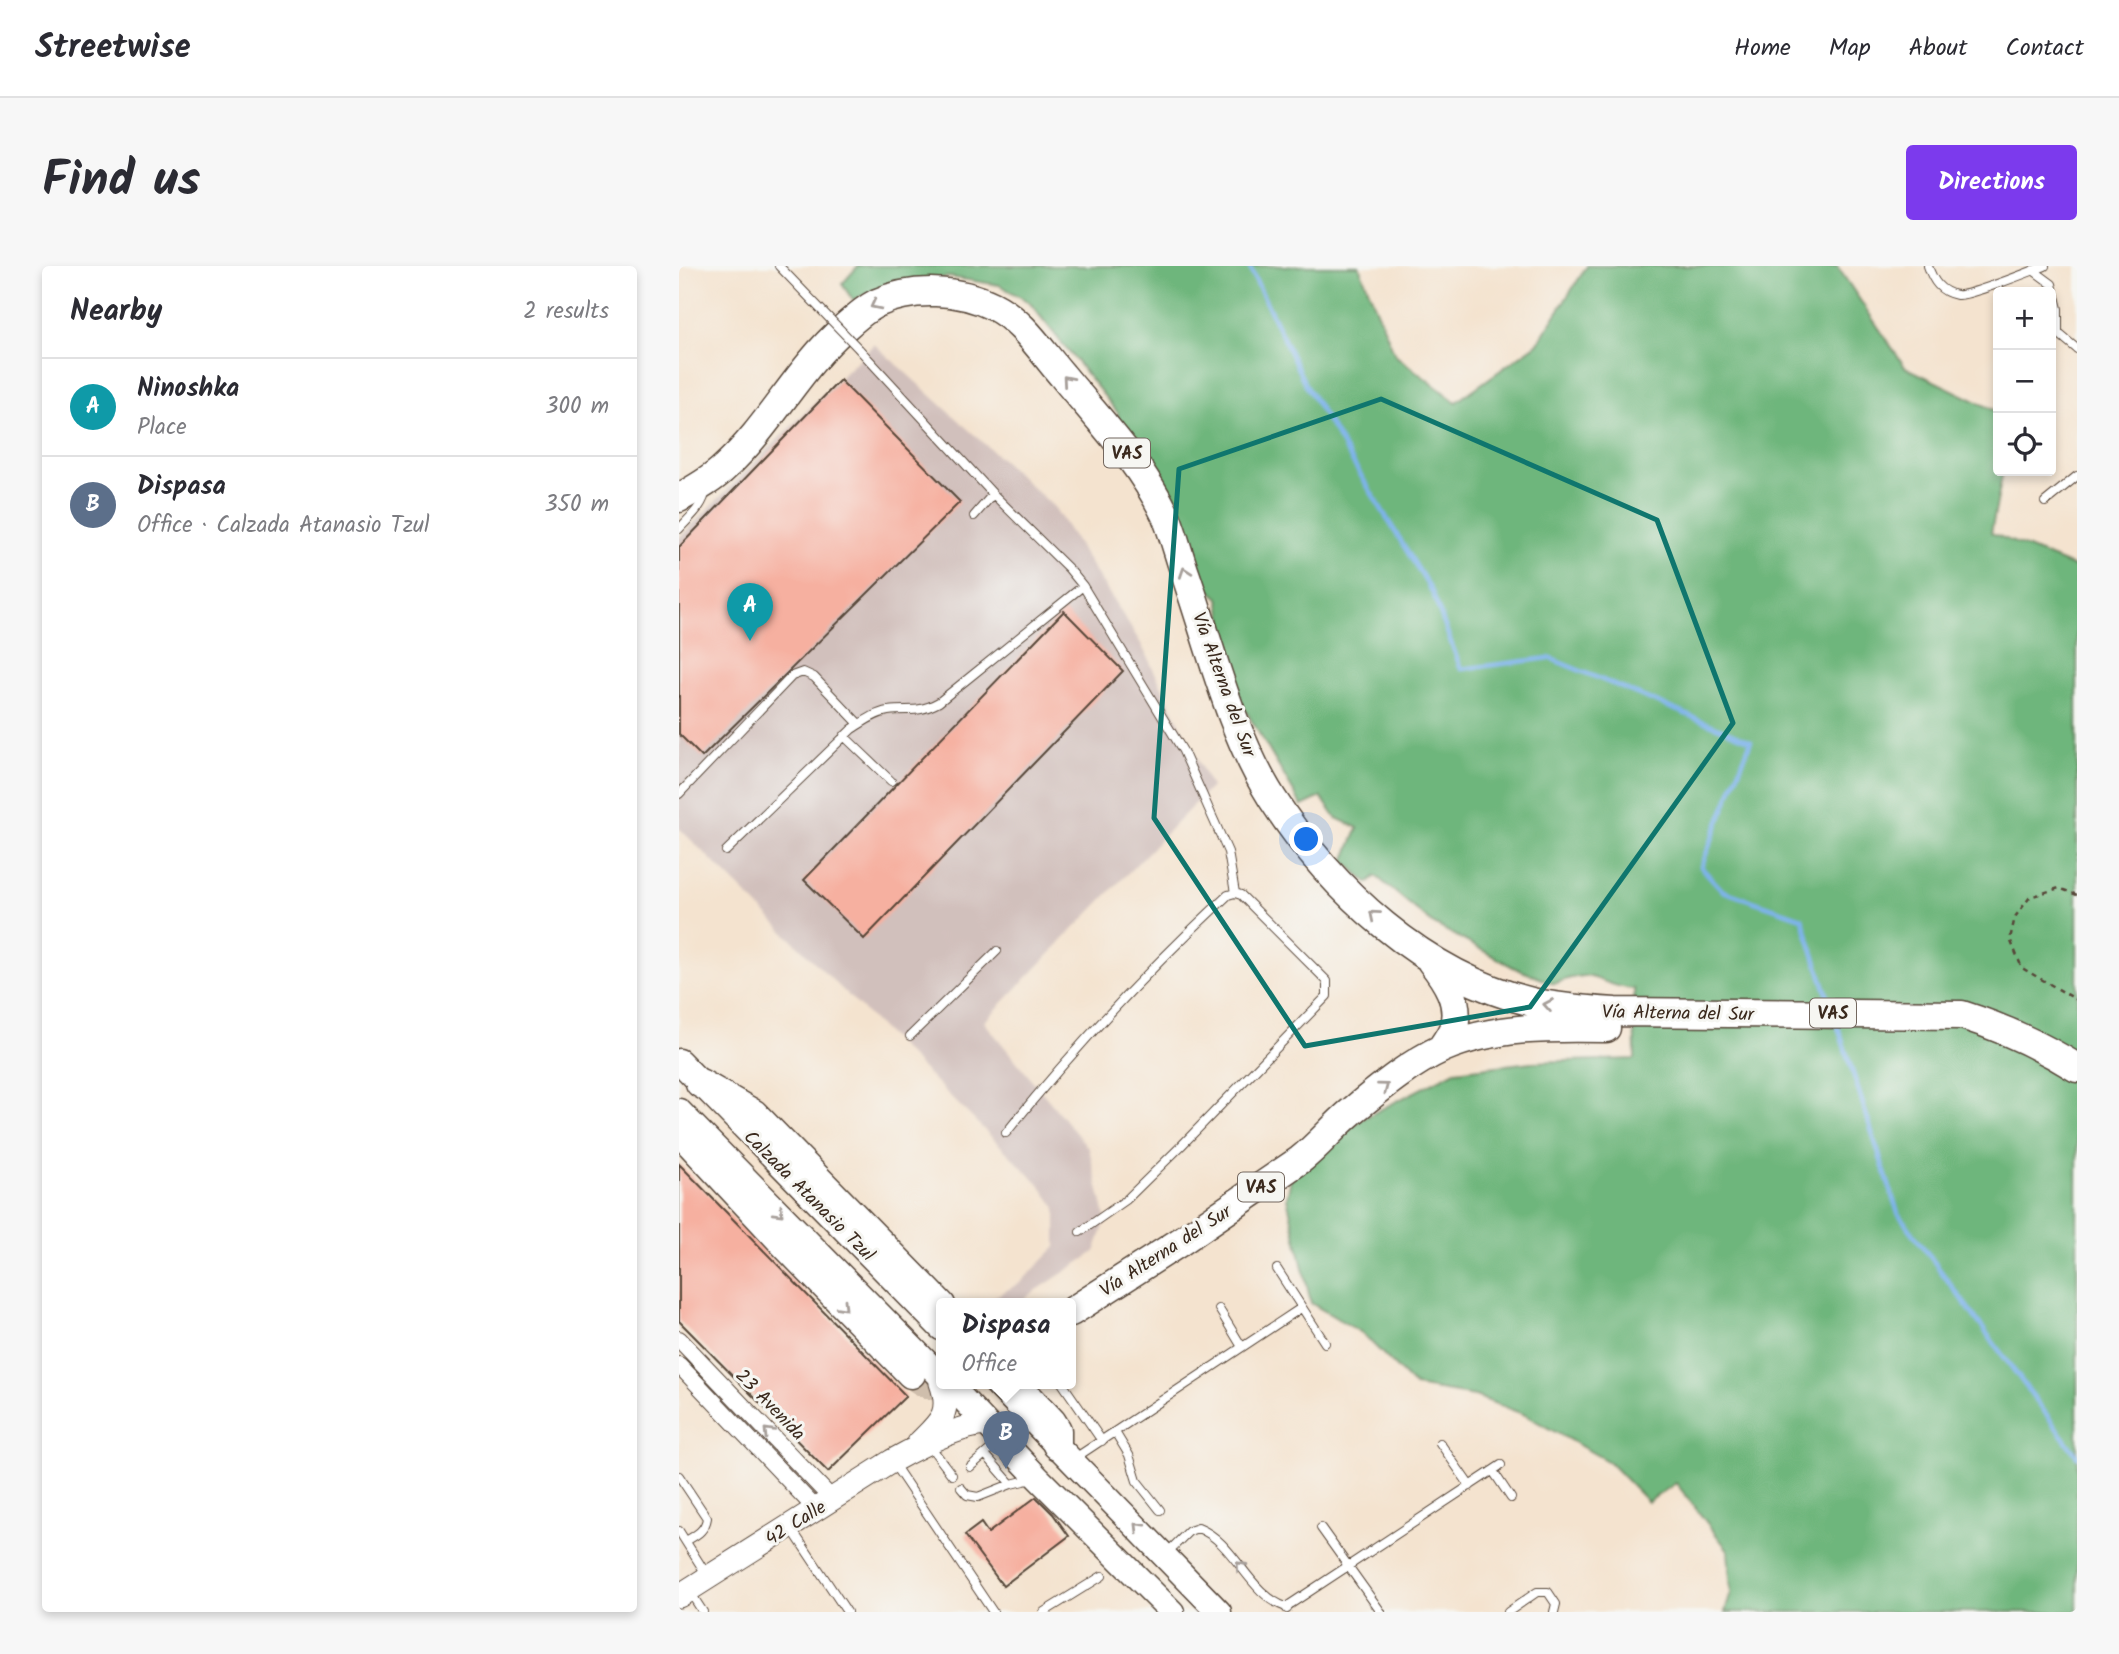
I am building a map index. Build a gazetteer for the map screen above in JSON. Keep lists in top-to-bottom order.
{
  "streets": {
    "highway": ["VAS", "Vía Alterna del Sur"],
    "main road": ["Calzada Atanasio Tzul"],
    "street": ["23 Avenida", "42 Calle"]
  },
  "crossings": [
    ["Calzada Atanasio Tzul", "42 Calle"],
    ["23 Avenida", "42 Calle"]
  ],
  "page": {
    "header": "Streetwise",
    "nav": [
      "Home",
      "Map",
      "About",
      "Contact"
    ],
    "title": "Find us",
    "buttons": "Directions",
    "heading": ["Nearby", "2 results"],
    "map_buttons": ["+", "−"],
    "list": [
      {
        "mark": "A",
        "name": "Ninoshka",
        "note": "Place",
        "value": "300 m"
      },
      {
        "mark": "B",
        "name": "Dispasa",
        "note": "Office · Calzada Atanasio Tzul",
        "value": "350 m"
      }
    ],
    "pins": ["A", "B"],
    "popup": ["Dispasa", "Office"]
  }
}
